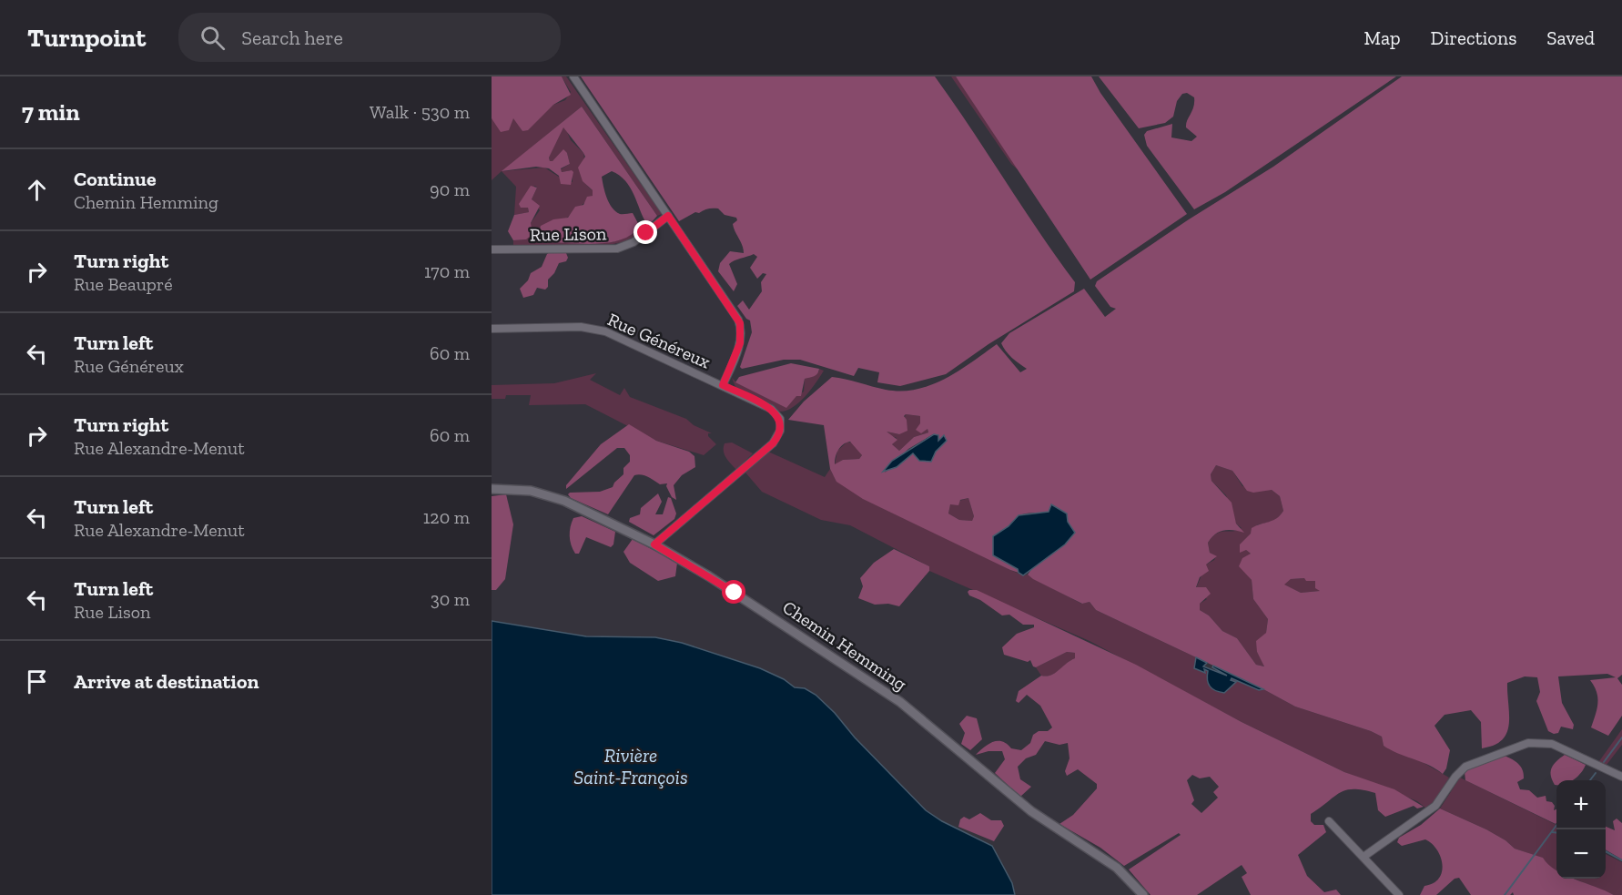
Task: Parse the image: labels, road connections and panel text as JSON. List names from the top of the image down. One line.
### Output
{"streets":{"street":["Rue Lison","Rue Généreux","Chemin Hemming"]},"crossings":[["Rue Généreux","Chemin Hemming"]],"water":["Rivière Saint-François"],"page":{"header":"Turnpoint","search":"Search here","nav":["Map","Directions","Saved"],"heading":["7 min","Walk · 530 m"],"list":[["Continue","Chemin Hemming","90 m"],["Turn right","Rue Beaupré","170 m"],["Turn left","Rue Généreux","60 m"],["Turn right","Rue Alexandre-Menut","60 m"],["Turn left","Rue Alexandre-Menut","120 m"],["Turn left","Rue Lison","30 m"],"Arrive at destination"],"map_buttons":["+","−"]}}
